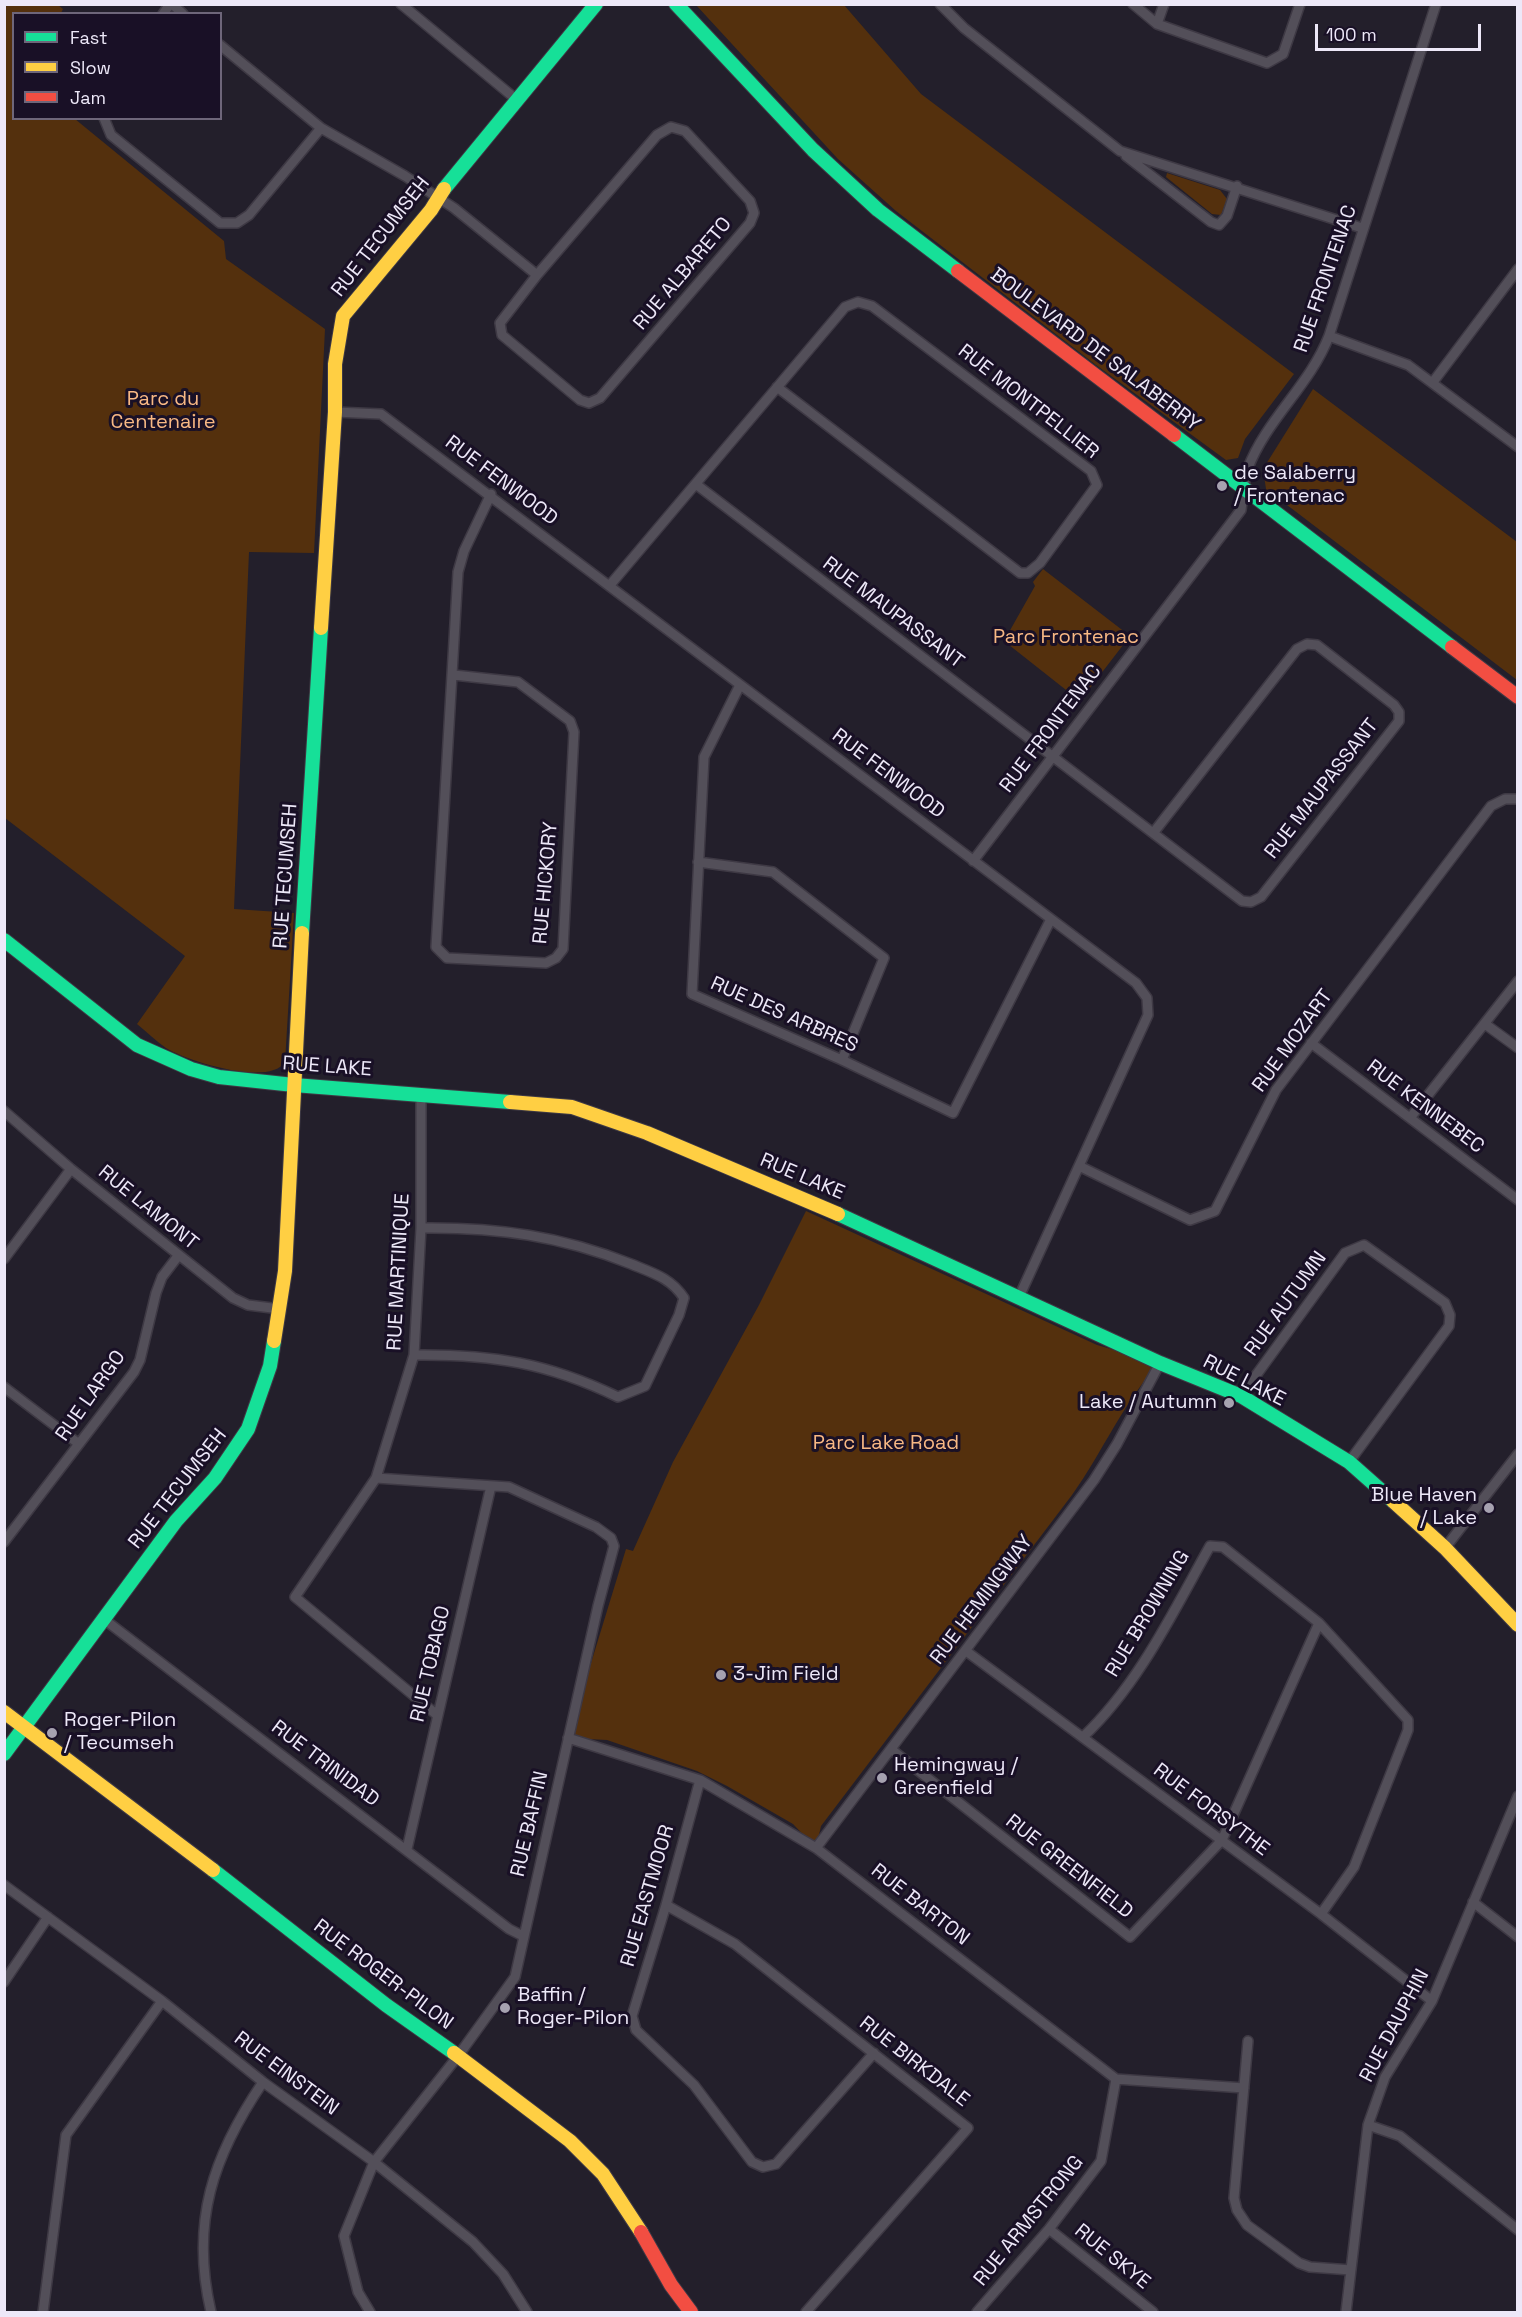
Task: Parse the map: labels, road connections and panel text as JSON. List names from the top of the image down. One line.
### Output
{"streets":{"street":["RUE TECUMSEH","RUE ALBARETO","RUE FRONTENAC","BOULEVARD DE SALABERRY","RUE MONTPELLIER","RUE FENWOOD","RUE MAUPASSANT","RUE HICKORY","RUE DES ARBRES","RUE MOZART","RUE LAKE","RUE KENNEBEC","RUE LAMONT","RUE MARTINIQUE","RUE AUTUMN","RUE LARGO","RUE HEMINGWAY","RUE BROWNING","RUE TOBAGO","RUE TRINIDAD","RUE FORSYTHE","RUE BAFFIN","RUE GREENFIELD","RUE EASTMOOR","RUE BARTON","RUE ROGER-PILON","RUE DAUPHIN","RUE BIRKDALE","RUE EINSTEIN","RUE ARMSTRONG","RUE SKYE"]},"crossings":[["RUE TECUMSEH","RUE FENWOOD"],["RUE TECUMSEH","RUE LAKE"],["RUE TECUMSEH","RUE LAMONT"],["RUE TECUMSEH","RUE TRINIDAD"],["RUE TECUMSEH","RUE ROGER-PILON"],["RUE FRONTENAC","BOULEVARD DE SALABERRY"],["RUE FRONTENAC","RUE FENWOOD"],["RUE FRONTENAC","RUE MAUPASSANT"],["RUE MONTPELLIER","RUE FENWOOD"],["RUE MONTPELLIER","RUE MAUPASSANT"],["RUE FENWOOD","RUE HICKORY"],["RUE FENWOOD","RUE DES ARBRES"],["RUE FENWOOD","RUE MOZART"],["RUE FENWOOD","RUE LAKE"],["RUE MOZART","RUE KENNEBEC"],["RUE LAKE","RUE MARTINIQUE"],["RUE LAKE","RUE AUTUMN"],["RUE LAKE","RUE HEMINGWAY"],["RUE LAMONT","RUE LARGO"],["RUE MARTINIQUE","RUE TOBAGO"],["RUE MARTINIQUE","RUE BAFFIN"],["RUE HEMINGWAY","RUE FORSYTHE"],["RUE HEMINGWAY","RUE GREENFIELD"],["RUE HEMINGWAY","RUE BARTON"],["RUE BROWNING","RUE FORSYTHE"],["RUE BROWNING","RUE GREENFIELD"],["RUE TOBAGO","RUE TRINIDAD"],["RUE TOBAGO","RUE BAFFIN"],["RUE TRINIDAD","RUE BAFFIN"],["RUE FORSYTHE","RUE GREENFIELD"],["RUE FORSYTHE","RUE DAUPHIN"],["RUE BAFFIN","RUE BARTON"],["RUE BAFFIN","RUE ROGER-PILON"],["RUE BAFFIN","RUE EINSTEIN"],["RUE EASTMOOR","RUE BARTON"],["RUE EASTMOOR","RUE BIRKDALE"],["RUE BARTON","RUE ARMSTRONG"],["RUE ARMSTRONG","RUE SKYE"]],"parks":["Parc du Centenaire","Parc Frontenac","Parc Lake Road"],"places":["de Salaberry / Frontenac","Lake / Autumn","Blue Haven / Lake","3-Jim Field","Roger-Pilon / Tecumseh","Hemingway / Greenfield","Baffin / Roger-Pilon"],"legend":["Fast","Slow","Jam"],"scale_bar":"100 m"}
